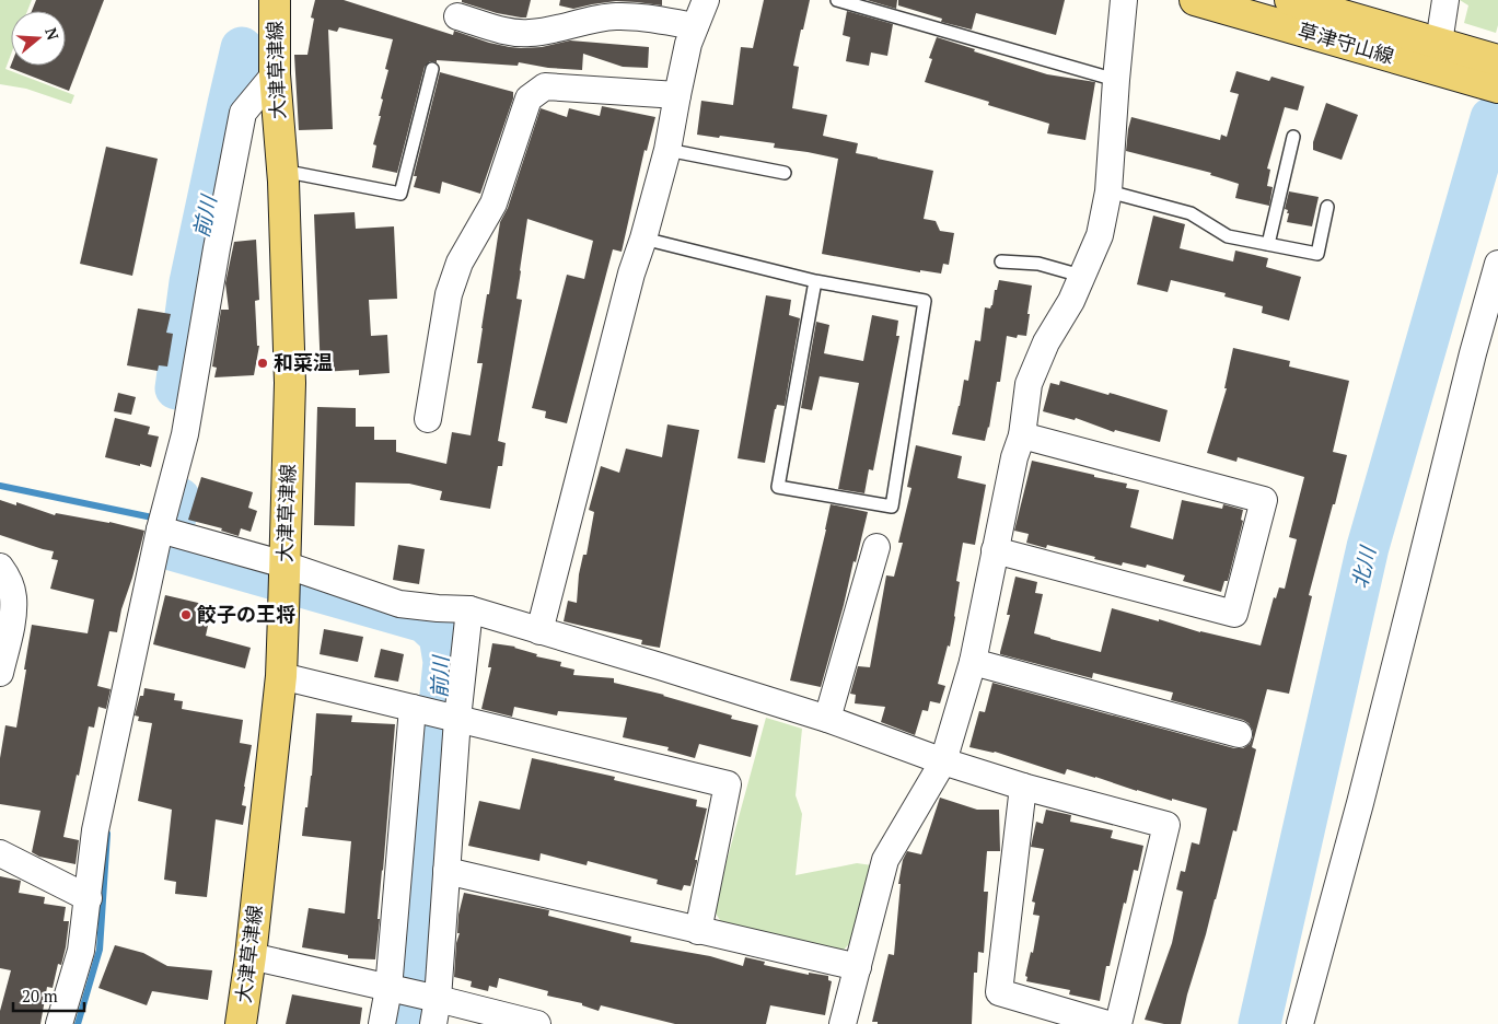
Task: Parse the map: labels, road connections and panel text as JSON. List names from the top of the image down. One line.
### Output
{"streets":{"main road":["草津守山線","大津草津線"]},"water":["前川","北川"],"places":["和菜温","餃子の王将"],"scale_bar":"20 m","north":"right"}
